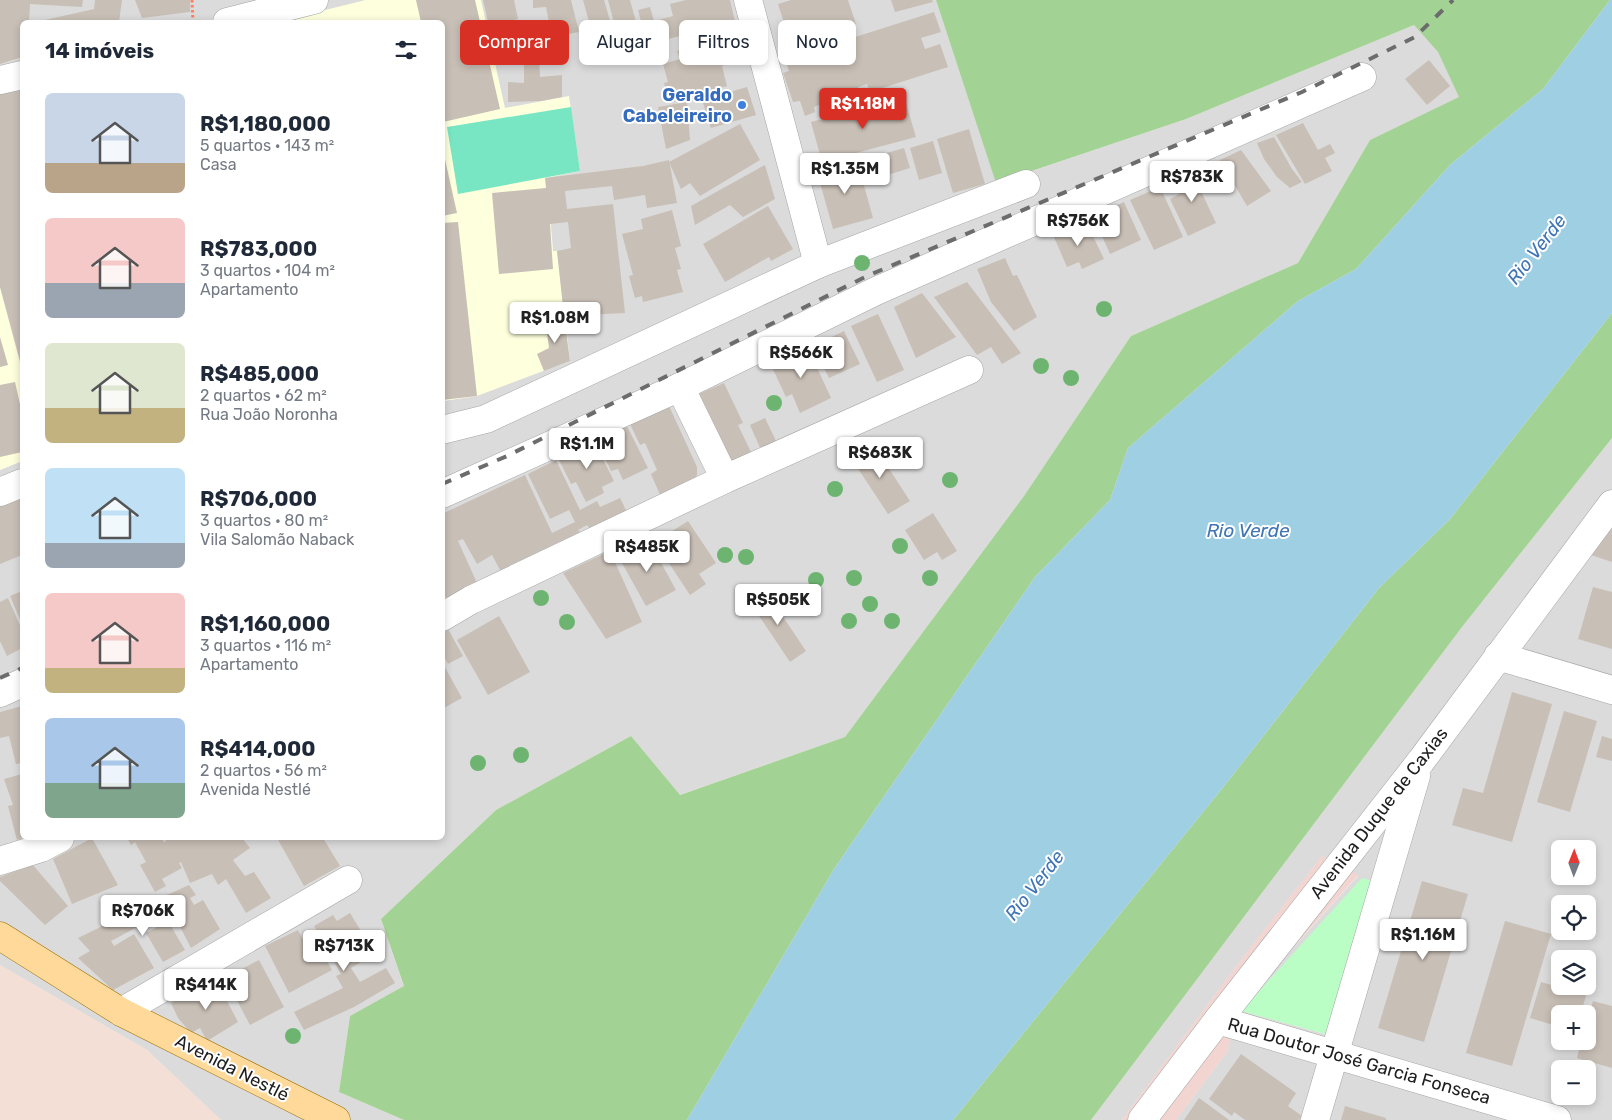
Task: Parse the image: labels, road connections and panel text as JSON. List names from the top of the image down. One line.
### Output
{"streets":{"main road":["Avenida Nestlé"],"street":["Avenida Duque de Caxias","Rua Doutor José Garcia Fonseca"]},"crossings":[["Avenida Duque de Caxias","Rua Doutor José Garcia Fonseca"]],"water":["Rio Verde"],"places":["Geraldo Cabeleireiro"],"north":"top","page":{"chip":["Comprar","Alugar","Filtros","Novo"],"heading":"14 imóveis","list":[{"name":"R$1,180,000","note":"5 quartos · 143 m² · Casa"},{"name":"R$783,000","note":"3 quartos · 104 m² · Apartamento"},{"name":"R$485,000","note":"2 quartos · 62 m² · Rua João Noronha"},{"name":"R$706,000","note":"3 quartos · 80 m² · Vila Salomão Naback"},{"name":"R$1,160,000","note":"3 quartos · 116 m² · Apartamento"},{"name":"R$414,000","note":"2 quartos · 56 m² · Avenida Nestlé"}],"price":["R$1.18M","R$1.35M","R$783K","R$756K","R$1.08M","R$566K","R$1.1M","R$683K","R$485K","R$505K","R$706K","R$1.16M","R$713K","R$414K"],"map_buttons":["+","−"]}}
